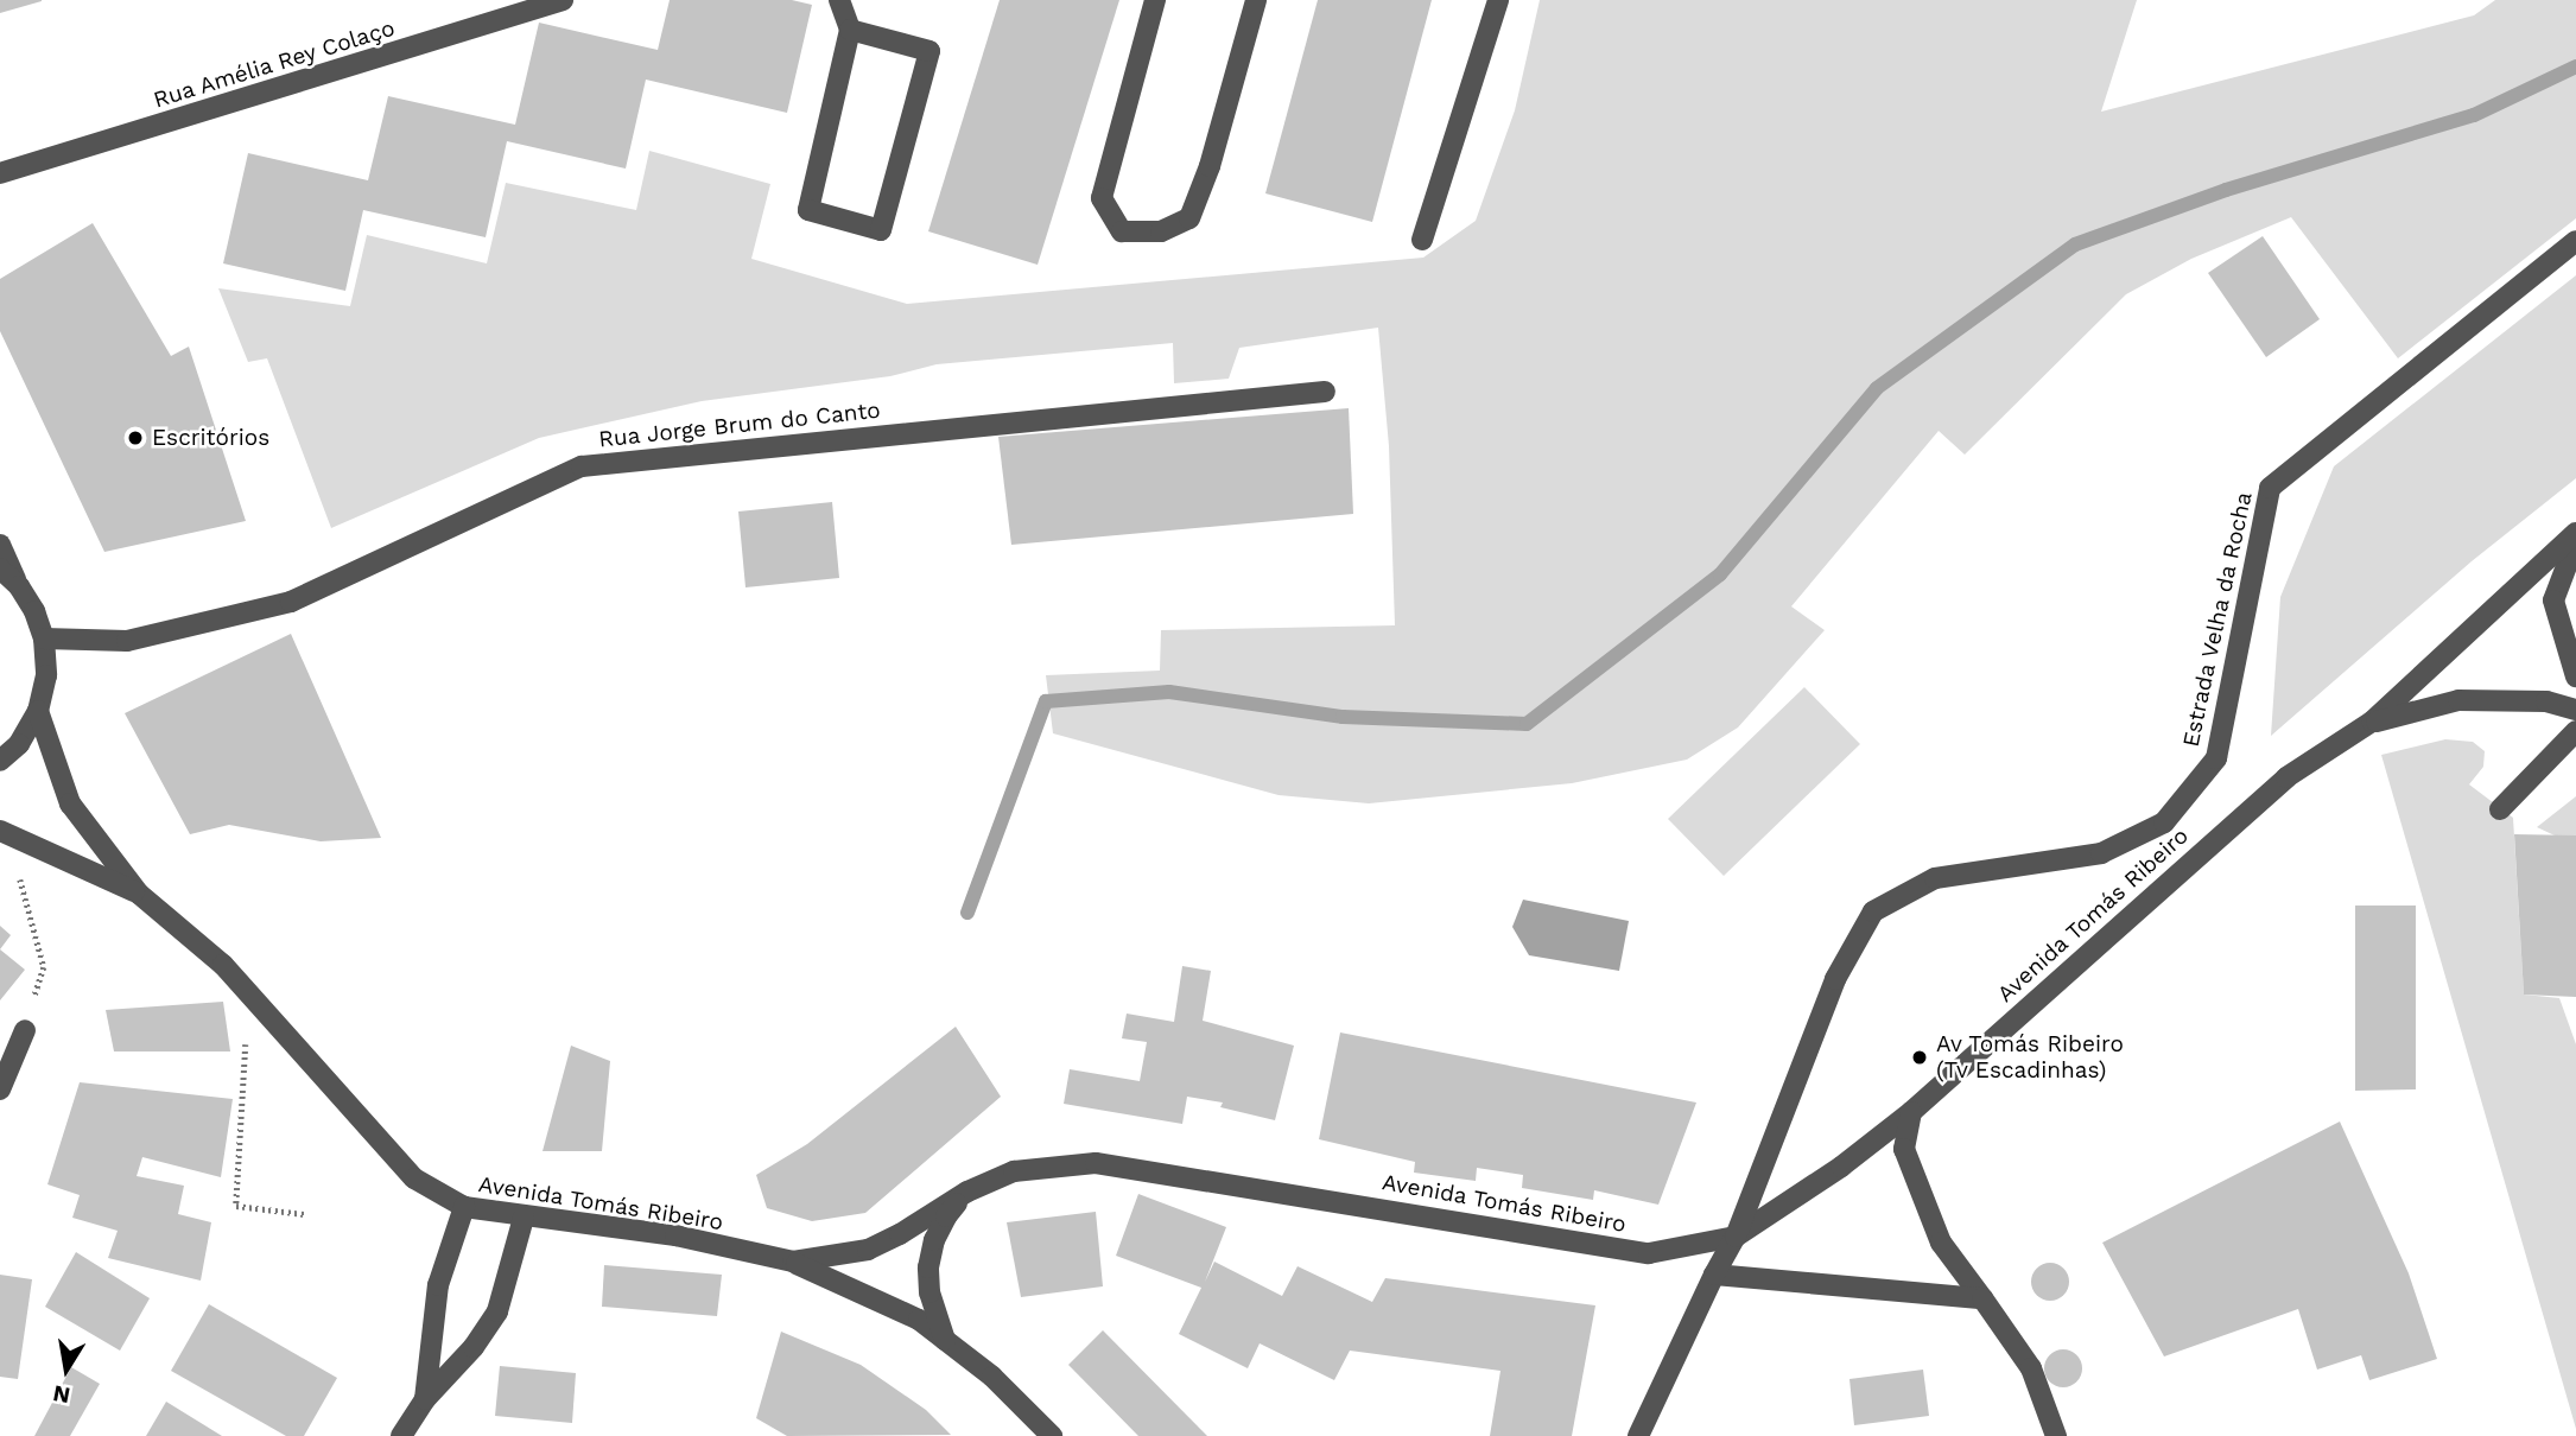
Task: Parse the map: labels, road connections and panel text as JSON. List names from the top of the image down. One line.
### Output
{"streets":{"street":["Rua Amélia Rey Colaço","Rua Jorge Brum do Canto","Estrada Velha da Rocha","Avenida Tomás Ribeiro"]},"crossings":[["Estrada Velha da Rocha","Avenida Tomás Ribeiro"]],"places":["Escritórios","Av Tomás Ribeiro (Tv Escadinhas)"],"north":"bottom"}
